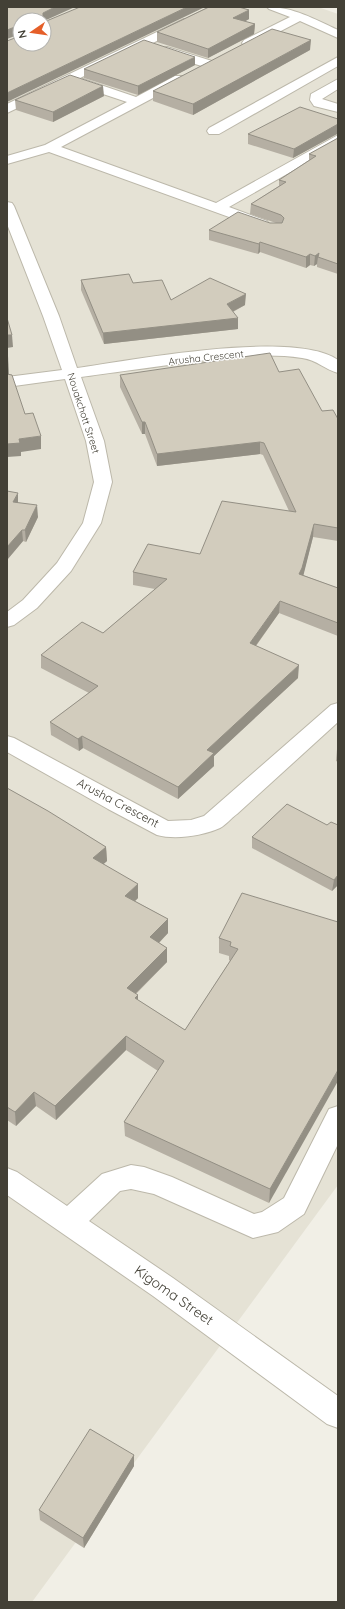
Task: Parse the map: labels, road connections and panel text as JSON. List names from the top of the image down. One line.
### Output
{"streets":{"street":["Arusha Crescent","Nouakchott Street","Kigoma Street"]},"crossings":[["Arusha Crescent","Nouakchott Street"]],"north":"left"}
